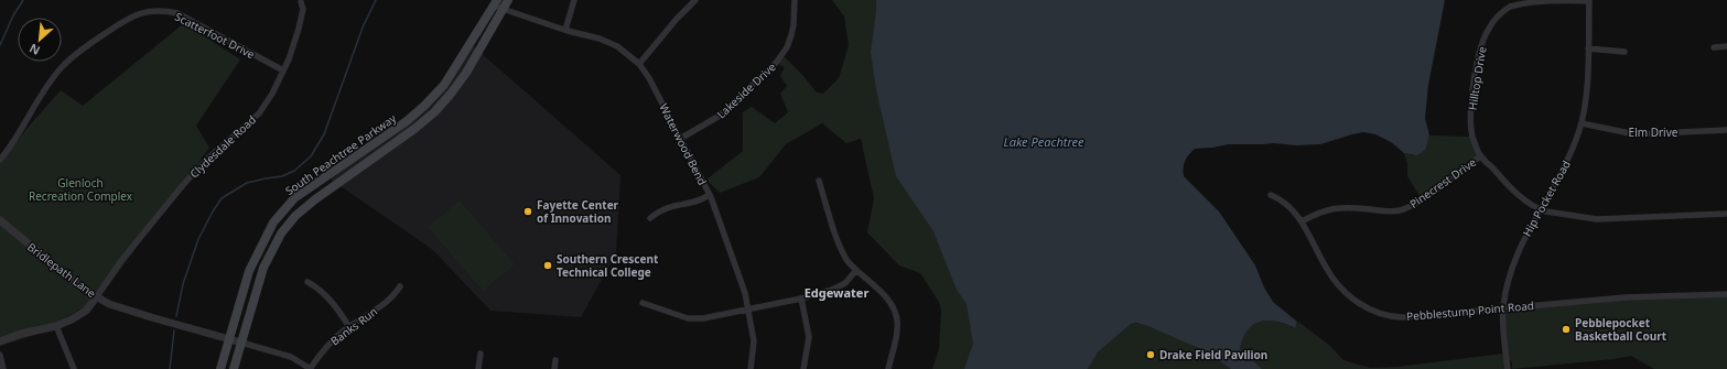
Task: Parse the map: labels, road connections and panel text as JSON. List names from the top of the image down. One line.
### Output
{"streets":{"main road":["South Peachtree Parkway"],"street":["Scatterfoot Drive","Hilltop Drive","Lakeside Drive","Elm Drive","Waterwood Bend","Clydesdale Road","Pinecrest Drive","Hip Pocket Road","Bridlepath Lane","Pebblestump Point Road","Banks Run"]},"crossings":[["Scatterfoot Drive","Clydesdale Road"],["Hilltop Drive","Pinecrest Drive"],["Hilltop Drive","Hip Pocket Road"],["Lakeside Drive","Waterwood Bend"],["Elm Drive","Hip Pocket Road"],["Waterwood Bend","South Peachtree Parkway"],["Clydesdale Road","Bridlepath Lane"],["South Peachtree Parkway","Bridlepath Lane"],["Pinecrest Drive","Pebblestump Point Road"],["Hip Pocket Road","Pebblestump Point Road"]],"districts":["Edgewater"],"water":["Lake Peachtree"],"parks":["Glenloch Recreation Complex"],"places":["Fayette Center of Innovation","Southern Crescent Technical College","Pebblepocket Basketball Court","Drake Field Pavilion"],"north":"bottom left"}
